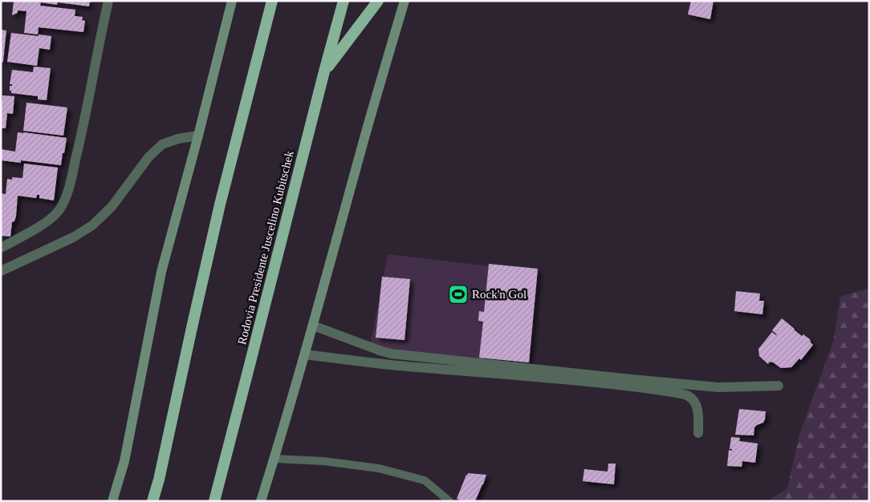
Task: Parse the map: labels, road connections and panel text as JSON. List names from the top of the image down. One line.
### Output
{"streets":{"highway":["Rodovia Presidente Juscelino Kubitschek"]},"places":{"sports":["Rock'n Gol"]}}
